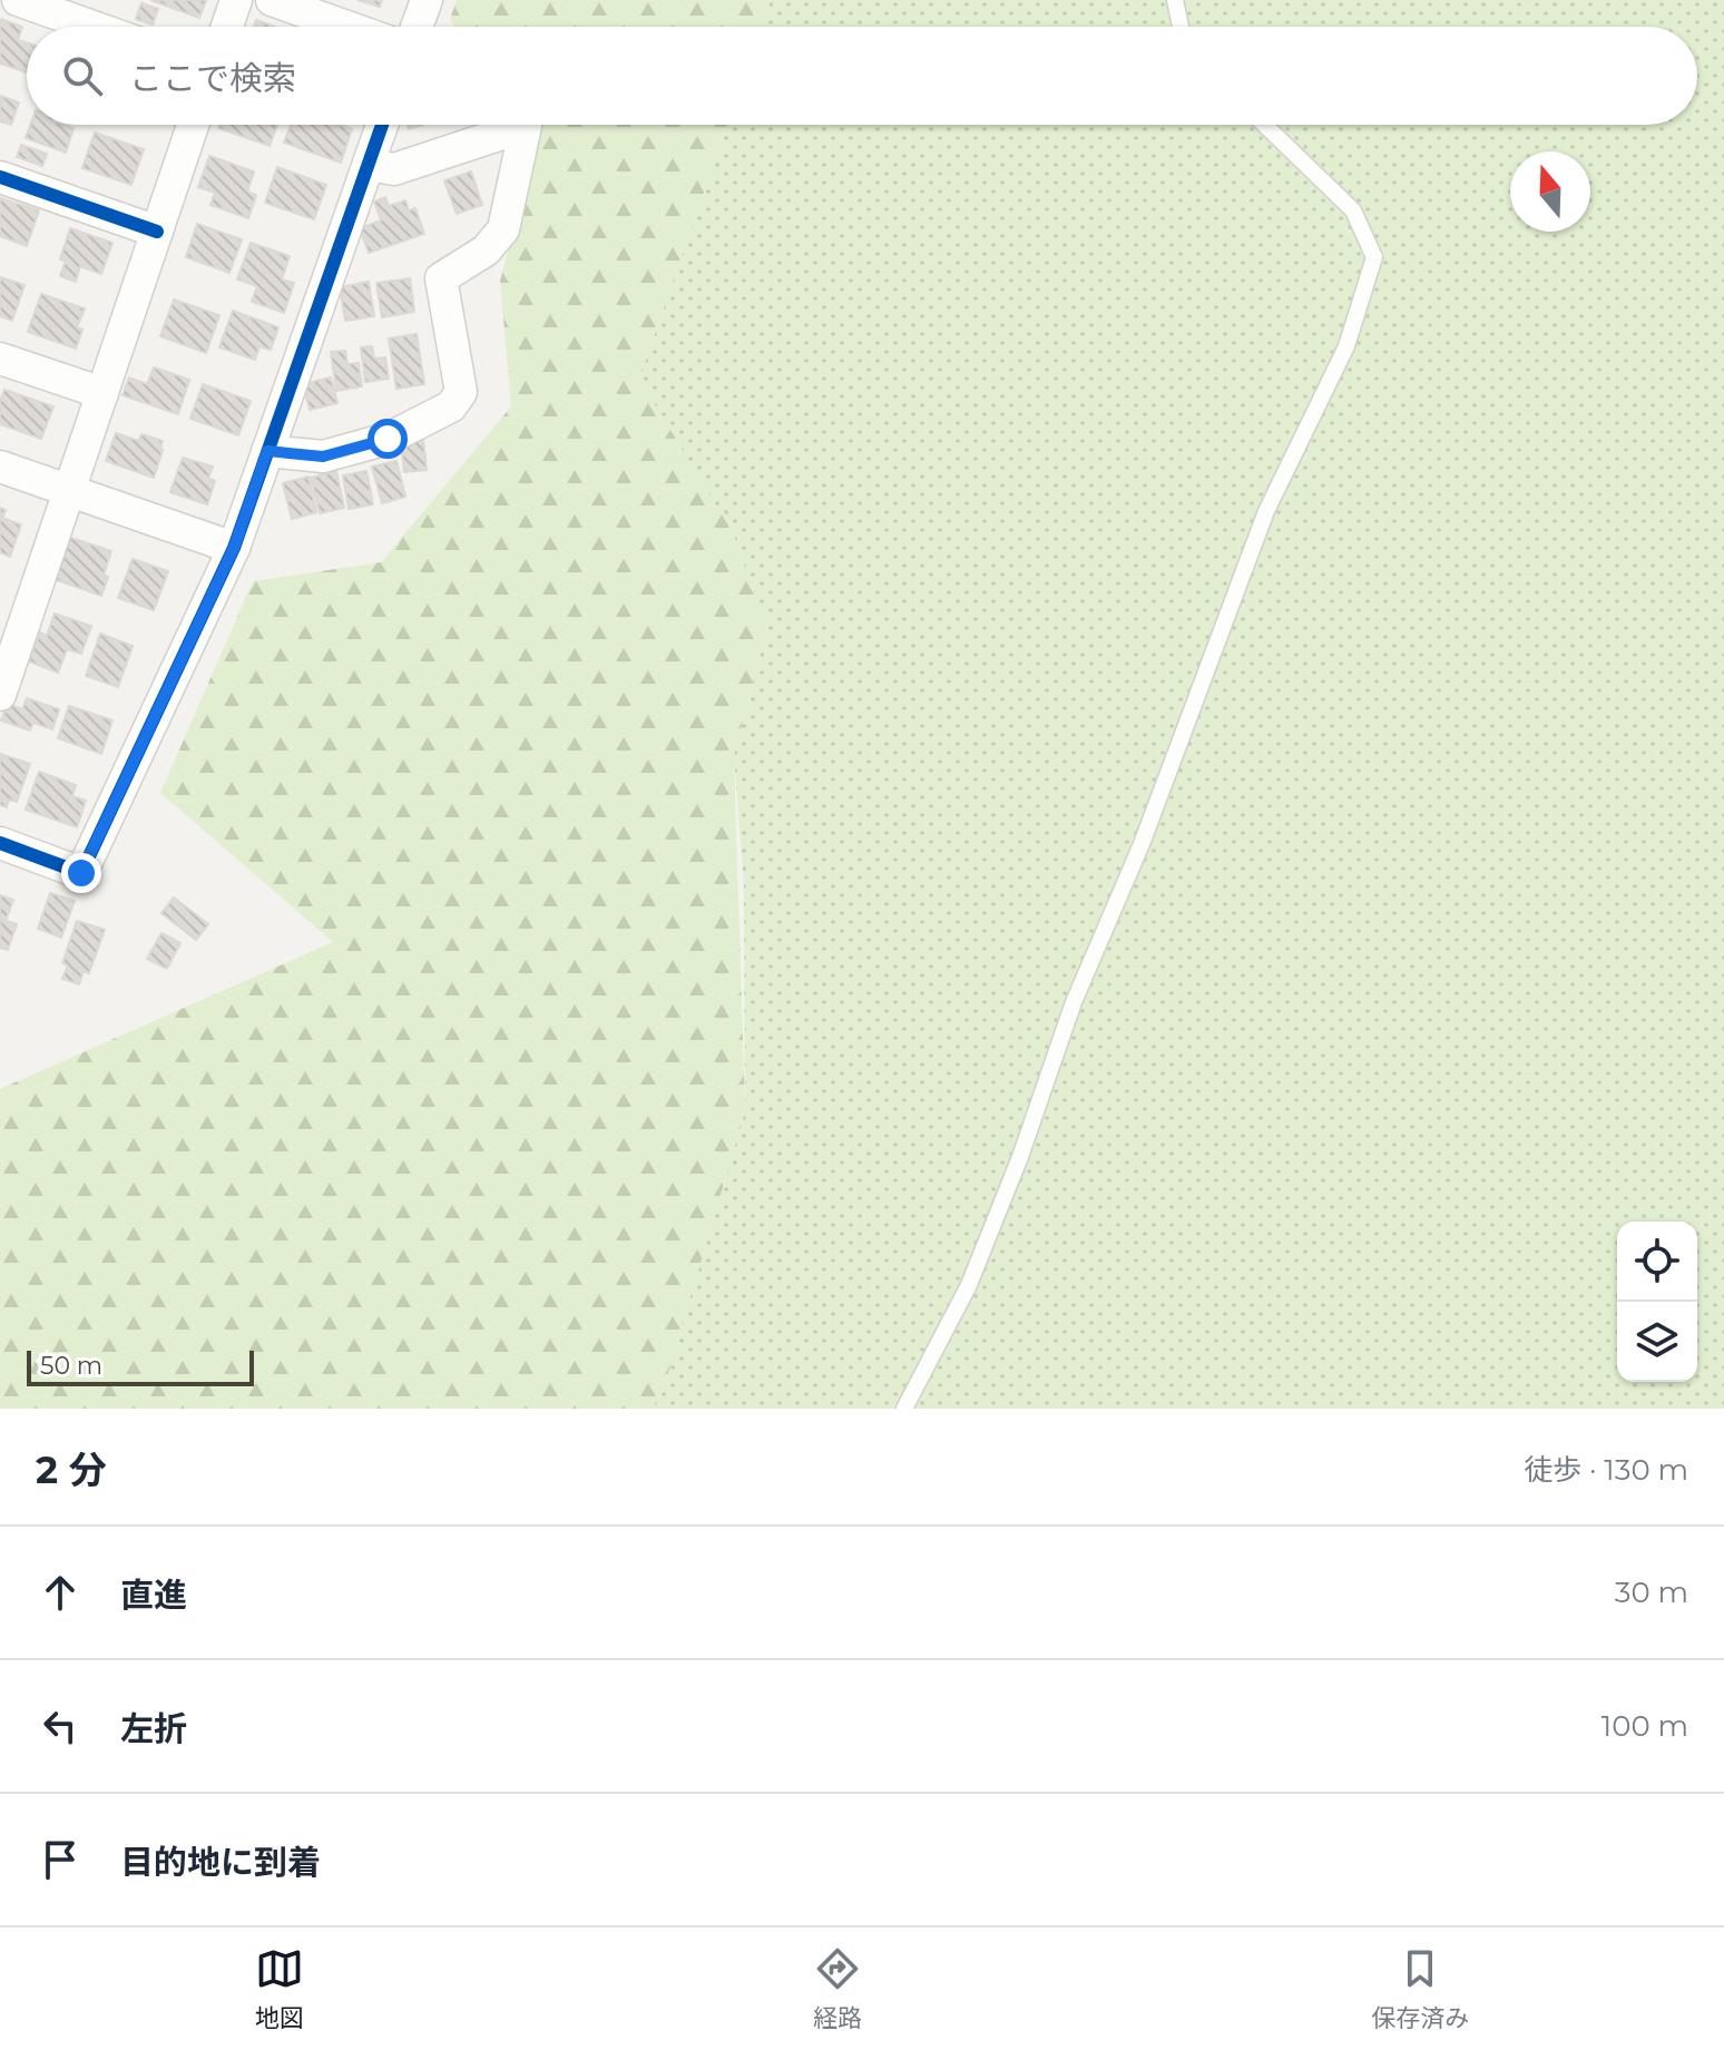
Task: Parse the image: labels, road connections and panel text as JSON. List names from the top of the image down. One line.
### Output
{"scale_bar":"50 m","north":"top","page":{"search":"ここで検索","scale":"50 m","heading":["2 分","徒歩 · 130 m"],"list":[["直進","30 m"],["左折","100 m"],"目的地に到着"],"nav":["地図","経路","保存済み"]}}
